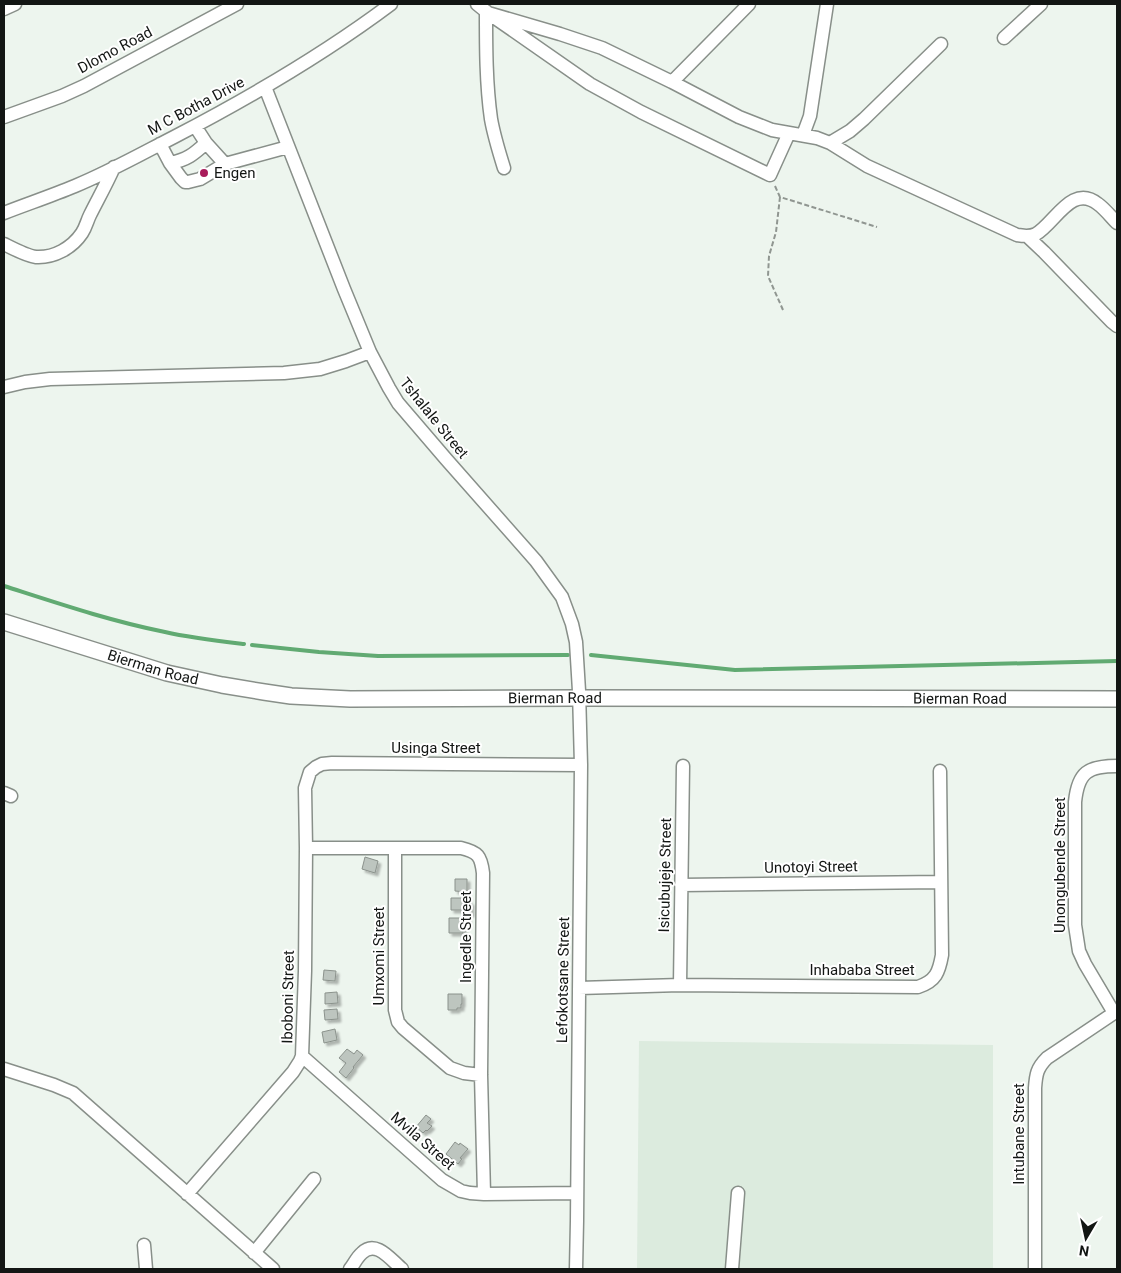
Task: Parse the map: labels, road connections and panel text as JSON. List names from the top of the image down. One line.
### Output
{"streets":{"main road":["Bierman Road"],"street":["Dlomo Road","M C Botha Drive","Tshalale Street","Usinga Street","Unongubende Street","Unotoyi Street","Isicubujeje Street","Ingedle Street","Umxomi Street","Inhababa Street","Lefokotsane Street","Iboboni Street","Intubane Street","Mvila Street"]},"crossings":[["M C Botha Drive","Tshalale Street"],["Tshalale Street","Bierman Road"],["Tshalale Street","Lefokotsane Street"],["Bierman Road","Lefokotsane Street"],["Usinga Street","Lefokotsane Street"],["Usinga Street","Iboboni Street"],["Unongubende Street","Intubane Street"],["Unotoyi Street","Isicubujeje Street"],["Unotoyi Street","Inhababa Street"],["Isicubujeje Street","Inhababa Street"],["Ingedle Street","Umxomi Street"],["Ingedle Street","Iboboni Street"],["Ingedle Street","Mvila Street"],["Inhababa Street","Lefokotsane Street"],["Lefokotsane Street","Mvila Street"],["Iboboni Street","Mvila Street"]],"places":["Engen"],"north":"bottom"}
